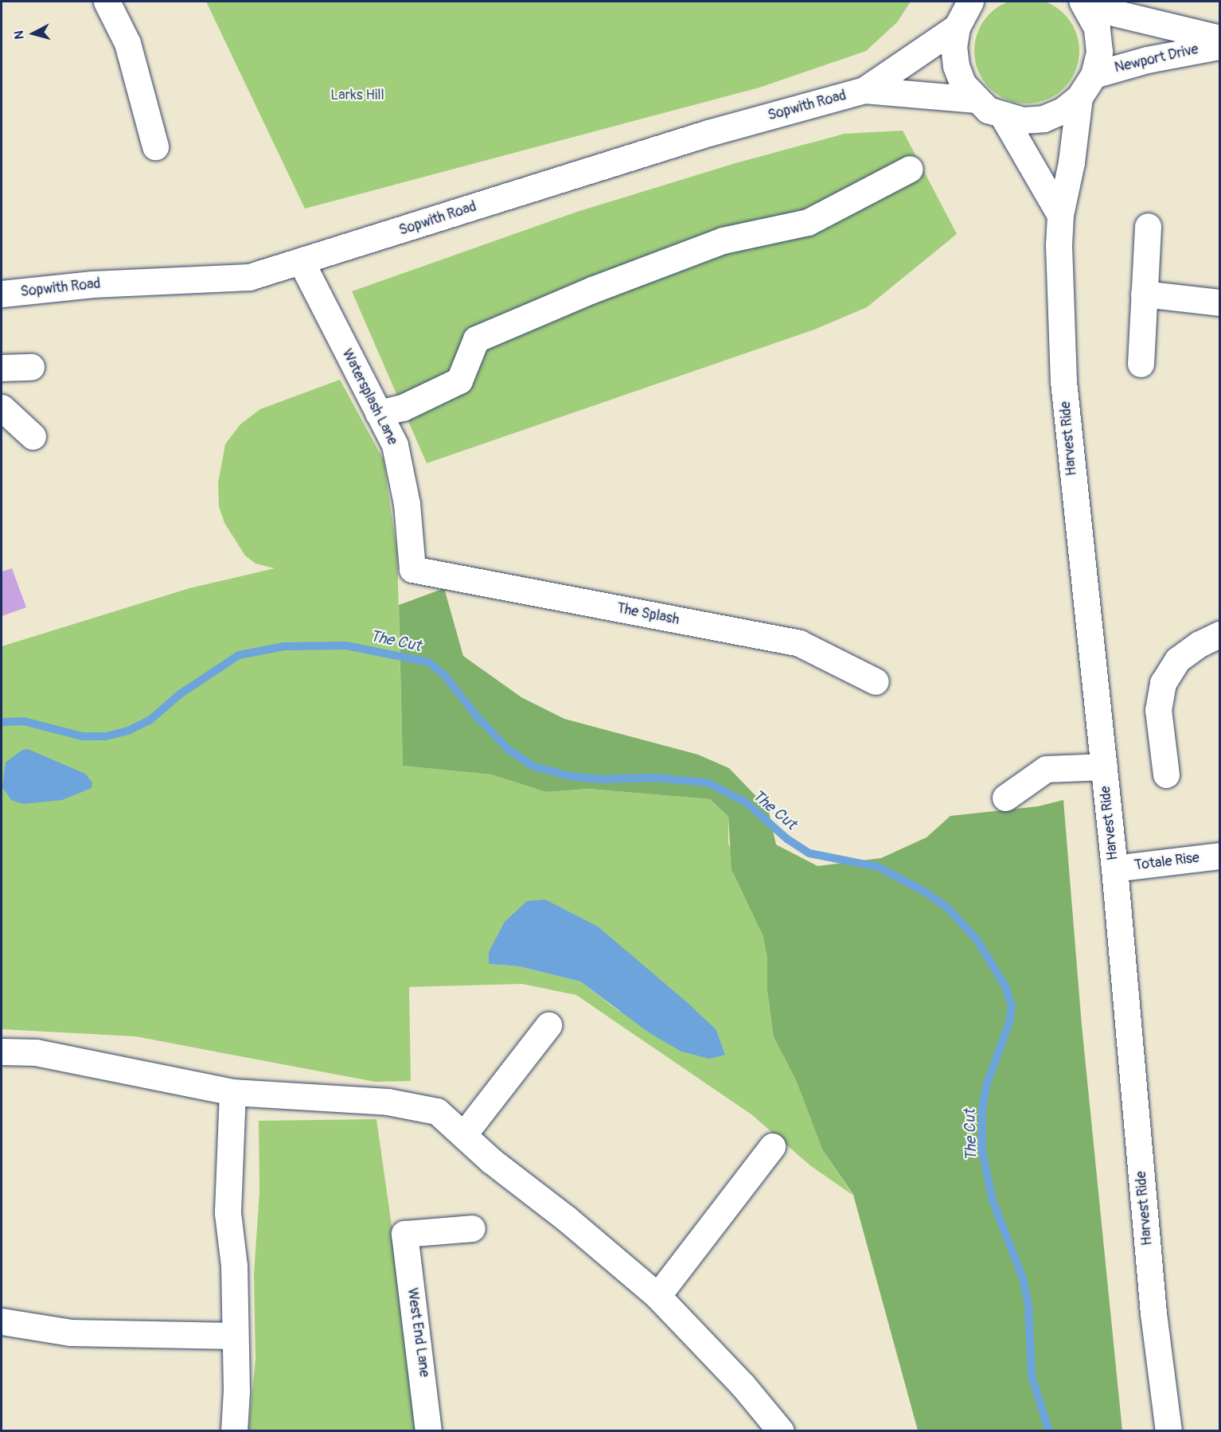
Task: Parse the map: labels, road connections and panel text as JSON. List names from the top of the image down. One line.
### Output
{"streets":{"street":["Newport Drive","Sopwith Road","Watersplash Lane","Harvest Ride","The Splash","Totale Rise","West End Lane"]},"crossings":[["Sopwith Road","Watersplash Lane"],["Watersplash Lane","The Splash"],["Harvest Ride","Totale Rise"]],"water":["The Cut"],"parks":["Larks Hill"],"north":"left"}
